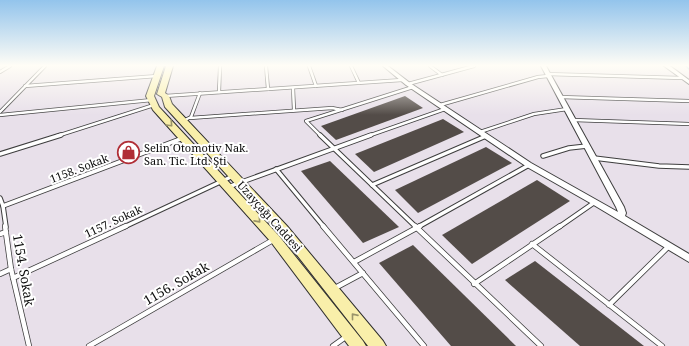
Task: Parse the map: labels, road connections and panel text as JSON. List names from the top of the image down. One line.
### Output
{"streets":{"main road":["Uzayçağı Caddesi"],"lane":["1158. Sokak","1157. Sokak","1154. Sokak","1156. Sokak"]},"crossings":[["1158. Sokak","Uzayçağı Caddesi"],["1158. Sokak","1154. Sokak"],["Uzayçağı Caddesi","1157. Sokak"],["Uzayçağı Caddesi","1156. Sokak"],["1157. Sokak","1154. Sokak"]],"places":{"shop":["Selin Otomotiv Nak. San. Tic. Ltd. Şti"]}}
